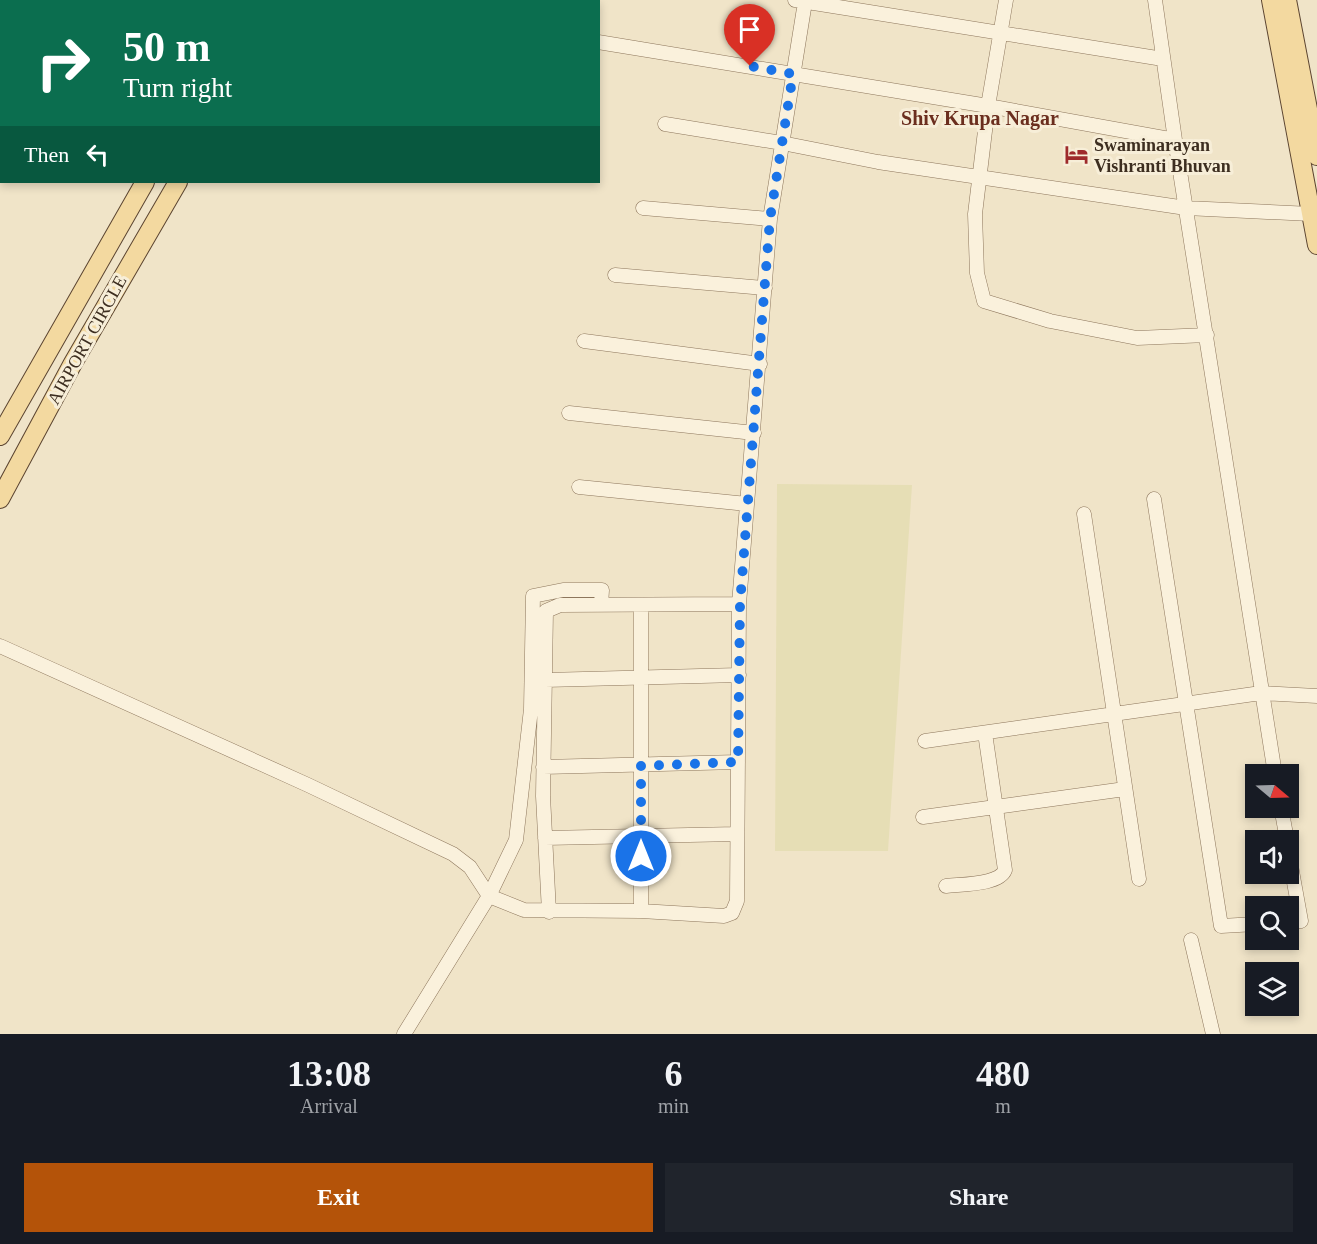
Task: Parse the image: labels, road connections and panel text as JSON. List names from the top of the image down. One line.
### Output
{"streets":{"main road":["AIRPORT CIRCLE"]},"districts":["Shiv Krupa Nagar"],"places":{"hotel":["Swaminarayan Vishranti Bhuvan"]},"north":"right","page":{"turn":["50 m","Turn right"],"then":"Then","eta":["13:08","Arrival","6","min","480","m"],"buttons":["Exit","Share"]}}
